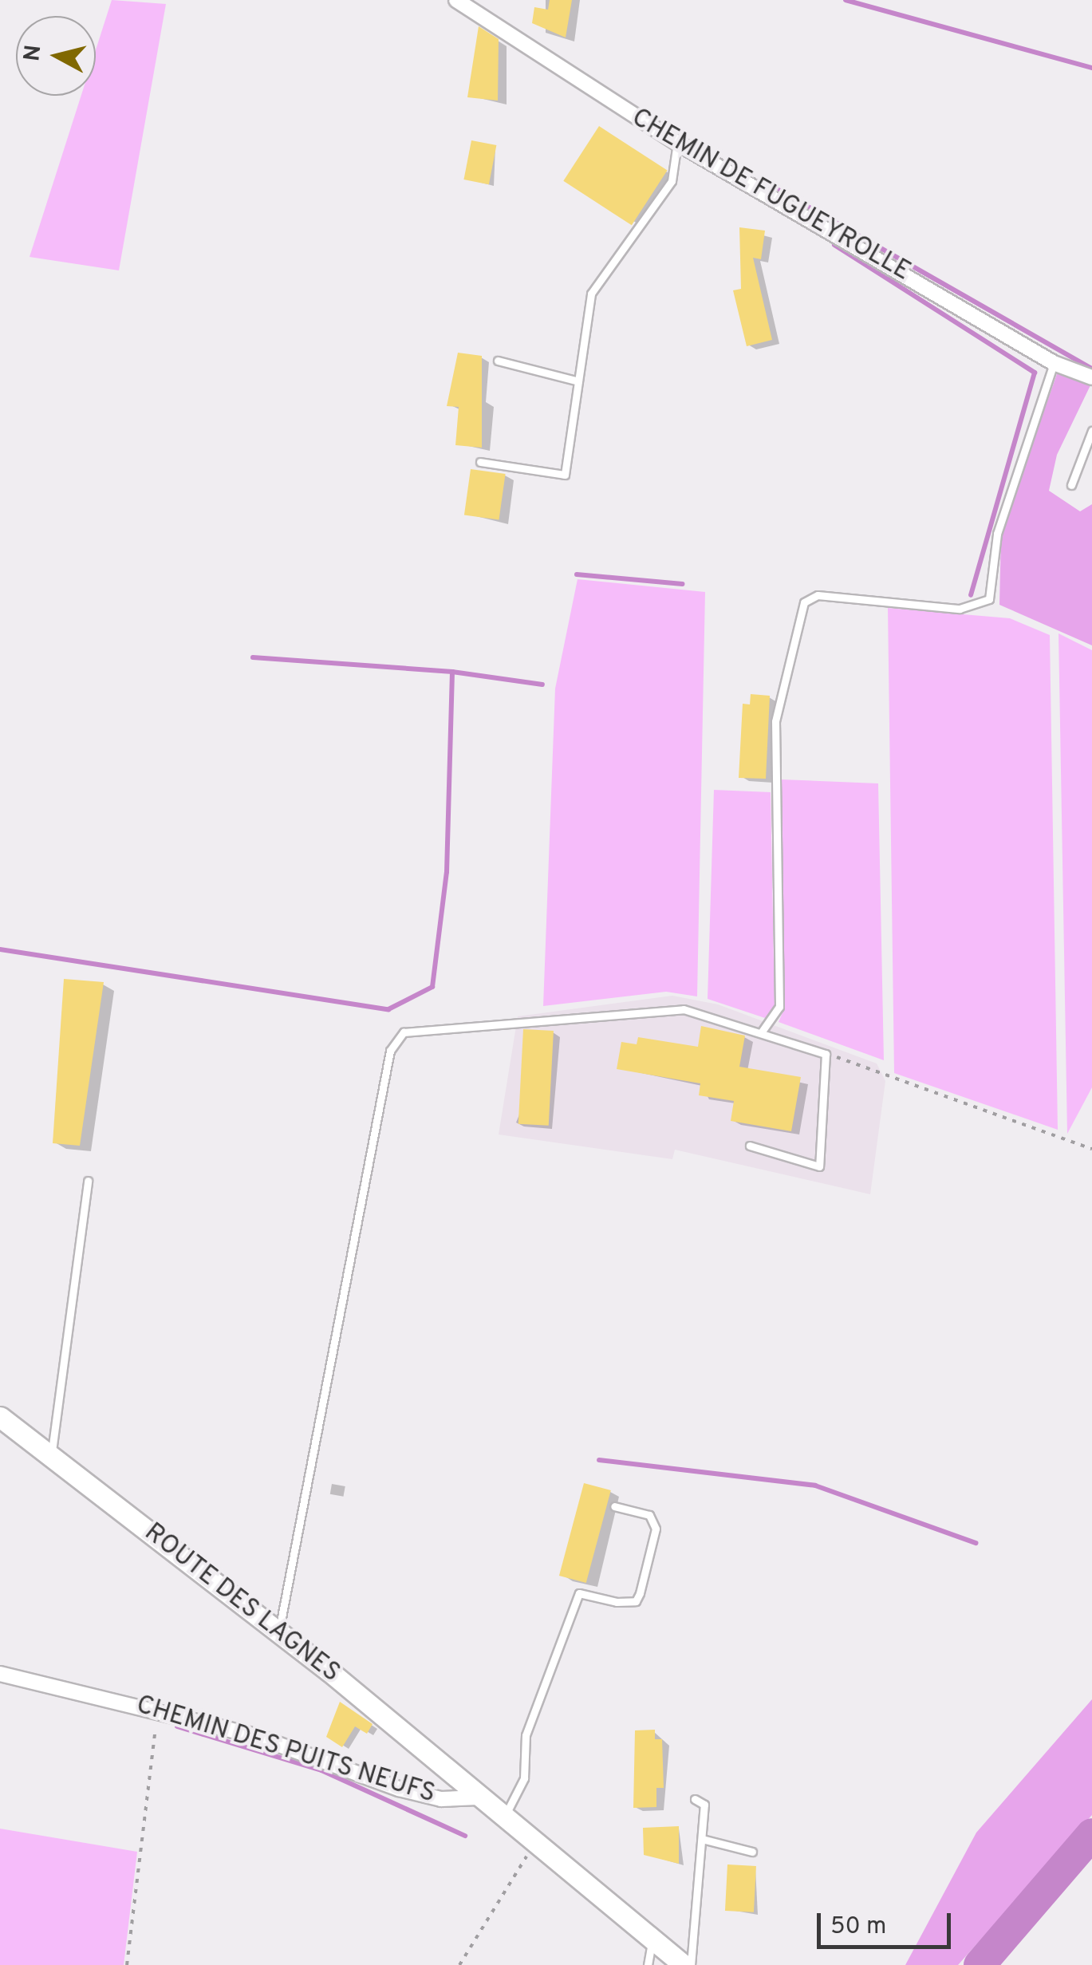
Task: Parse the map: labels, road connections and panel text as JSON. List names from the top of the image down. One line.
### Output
{"streets":{"street":["CHEMIN DE FUGUEYROLLE","ROUTE DES LAGNES","CHEMIN DES PUITS NEUFS"]},"crossings":[["ROUTE DES LAGNES","CHEMIN DES PUITS NEUFS"]],"scale_bar":"50 m","north":"left"}
